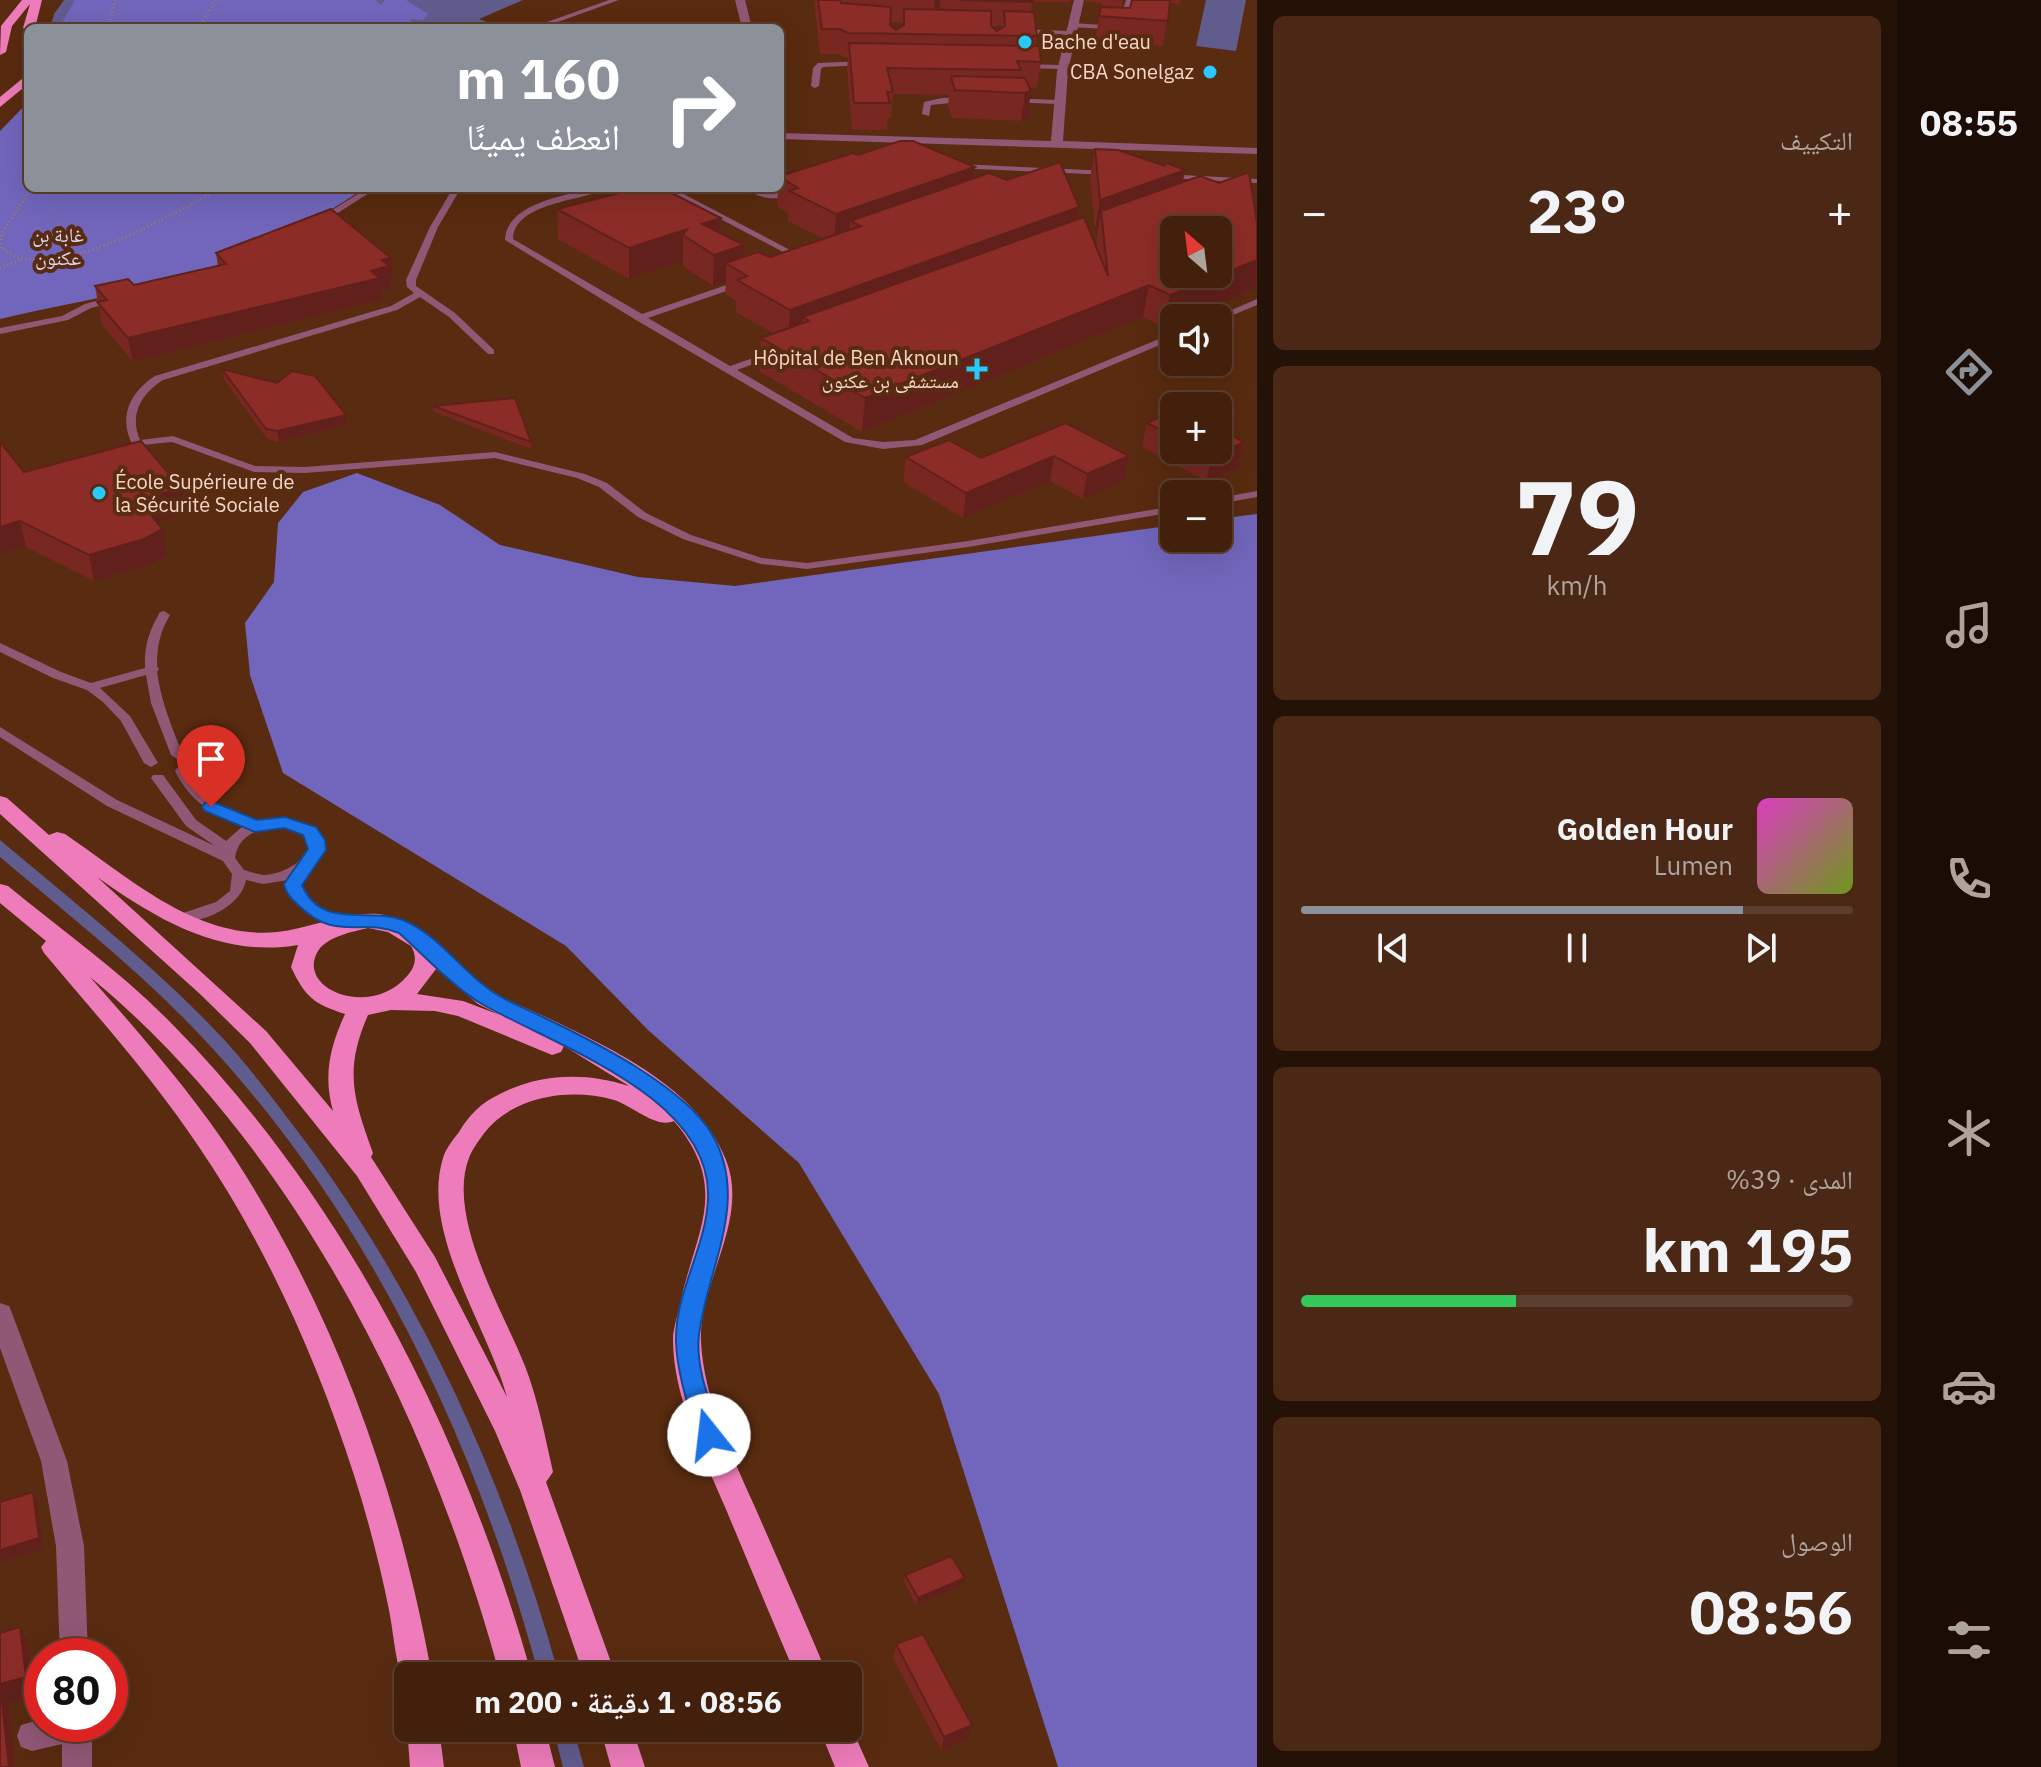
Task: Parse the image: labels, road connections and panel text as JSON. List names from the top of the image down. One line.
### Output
{"parks":["غابة بن عكنون"],"places":{"other":["Bache d'eau","CBA Sonelgaz","École Supérieure de la Sécurité Sociale"],"health":["Hôpital de Ben Aknoun مستشفى بن عكنون"]},"north":"top left","page":{"tabs":"08:55","tile":["التكييف",["79","km/h"],["المدى · 39%","195 km"],["الوصول","08:56"]],"turn":["160 m","انعطف يمينًا"],"heat":["−","23°","+"],"map_buttons":["+","−"],"song":["Golden Hour","Lumen"],"limit":"80","trip":"08:56 · 1 دقيقة · 200 m"}}
